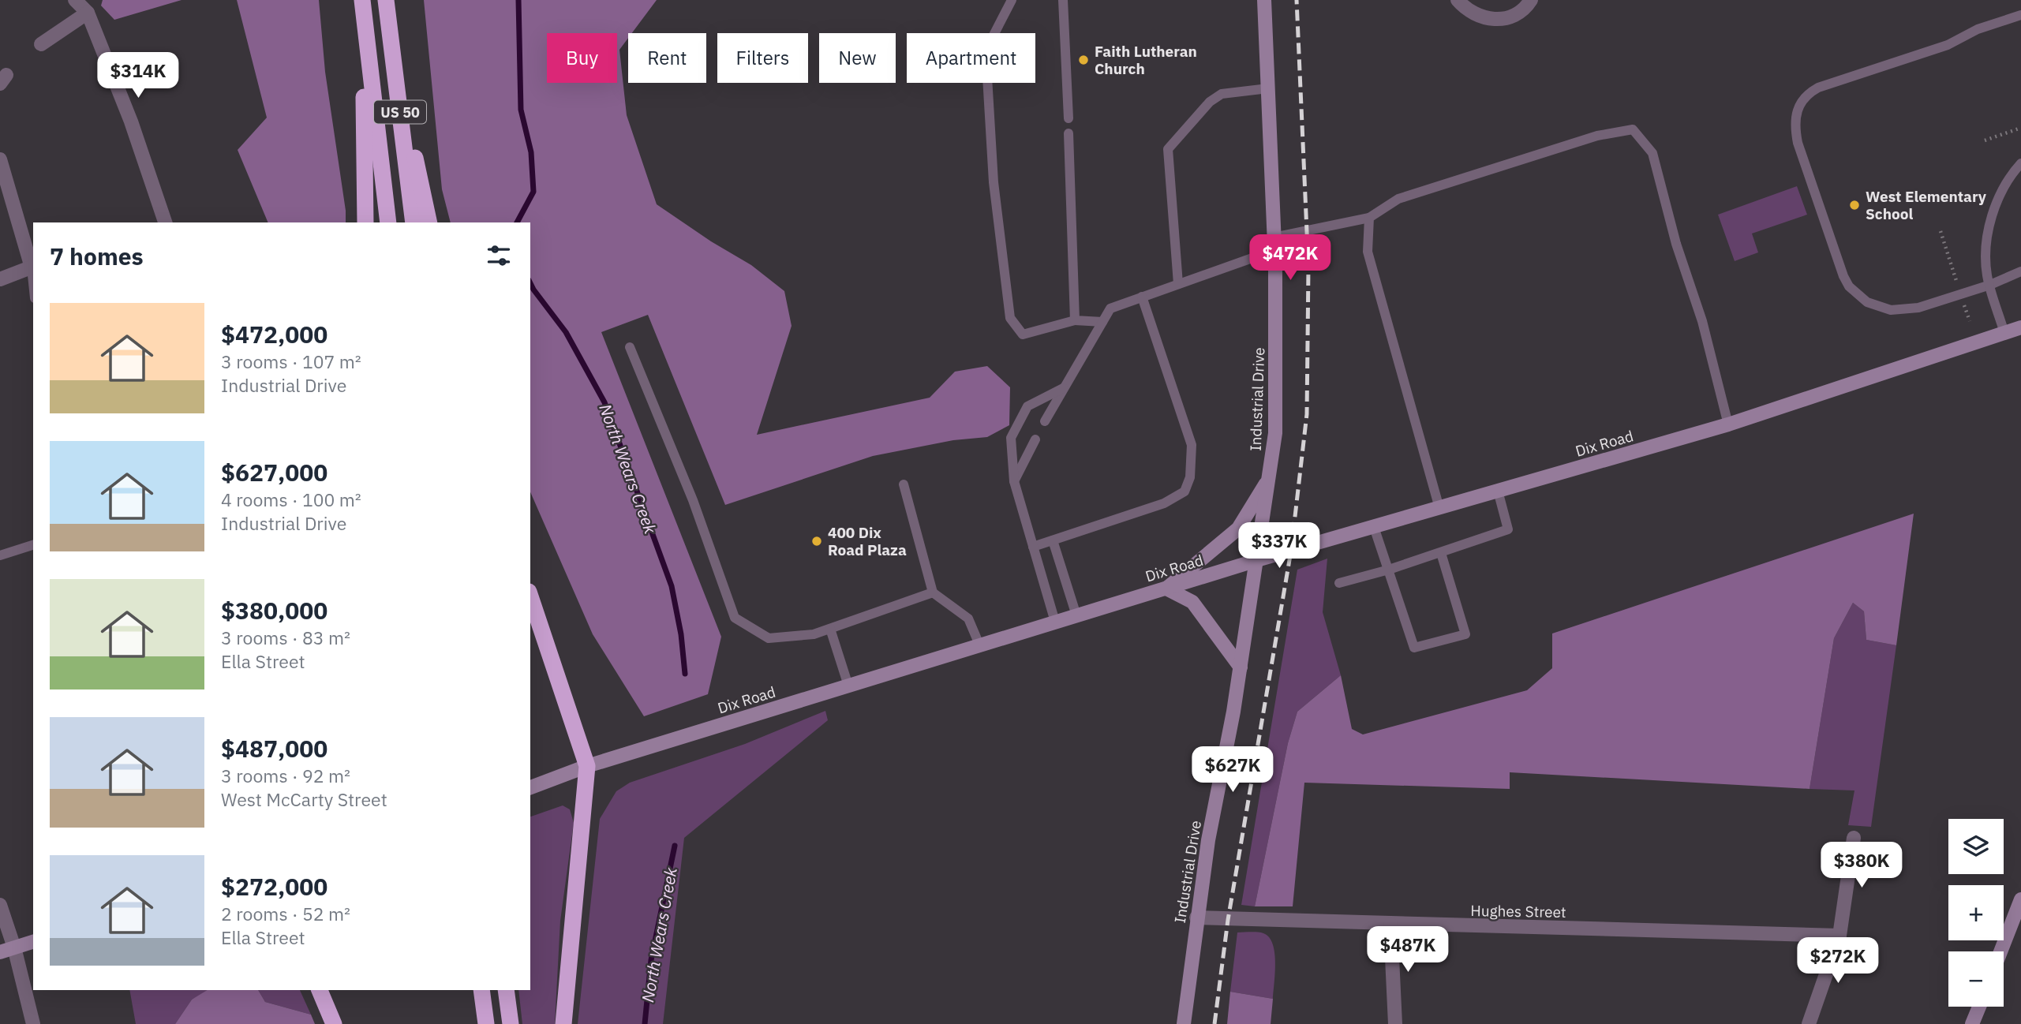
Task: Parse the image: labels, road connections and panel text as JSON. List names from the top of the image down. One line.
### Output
{"streets":{"highway":["US 50"],"main road":["Industrial Drive","Dix Road"],"street":["Hughes Street"]},"crossings":[["Industrial Drive","Dix Road"],["Industrial Drive","Hughes Street"]],"water":["North Wears Creek"],"places":["Faith Lutheran Church","West Elementary School","400 Dix Road Plaza"],"page":{"chip":["Buy","Rent","Filters","New","Apartment"],"price":["$314K","$472K","$337K","$627K","$380K","$487K","$272K"],"heading":"7 homes","list":[{"name":"$472,000","note":"3 rooms · 107 m² · Industrial Drive"},{"name":"$627,000","note":"4 rooms · 100 m² · Industrial Drive"},{"name":"$380,000","note":"3 rooms · 83 m² · Ella Street"},{"name":"$487,000","note":"3 rooms · 92 m² · West McCarty Street"},{"name":"$272,000","note":"2 rooms · 52 m² · Ella Street"}],"map_buttons":["+","−"]}}
